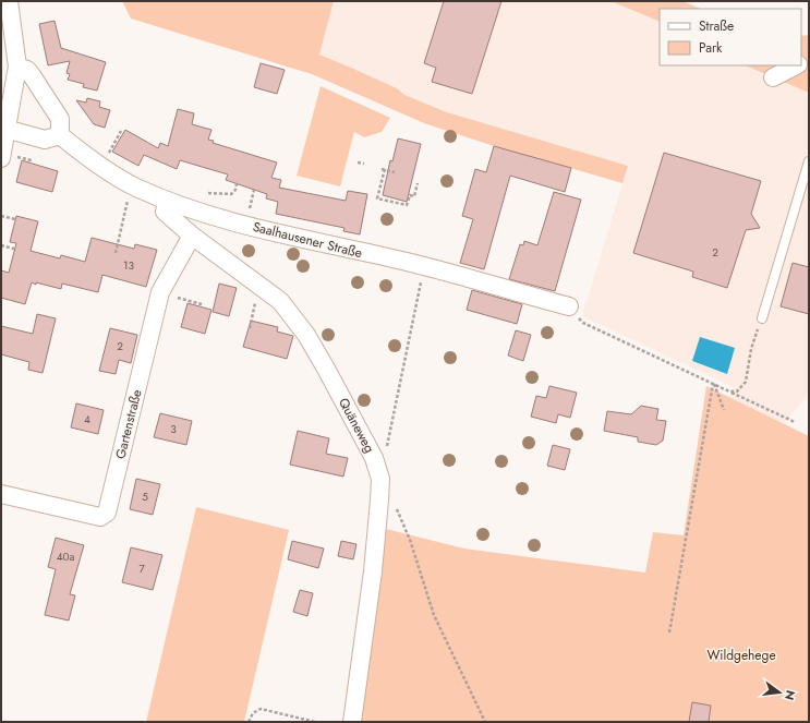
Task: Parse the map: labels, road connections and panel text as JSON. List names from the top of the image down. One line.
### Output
{"streets":{"street":["Saalhausener Straße","Gartenstraße","Quäneweg"]},"crossings":[["Saalhausener Straße","Quäneweg"],["Gartenstraße","Quäneweg"]],"parks":["Wildgehege"],"house_numbers":["2","13","2","4","3","5","40a","7"],"legend":["Straße","Park"],"north":"right"}
